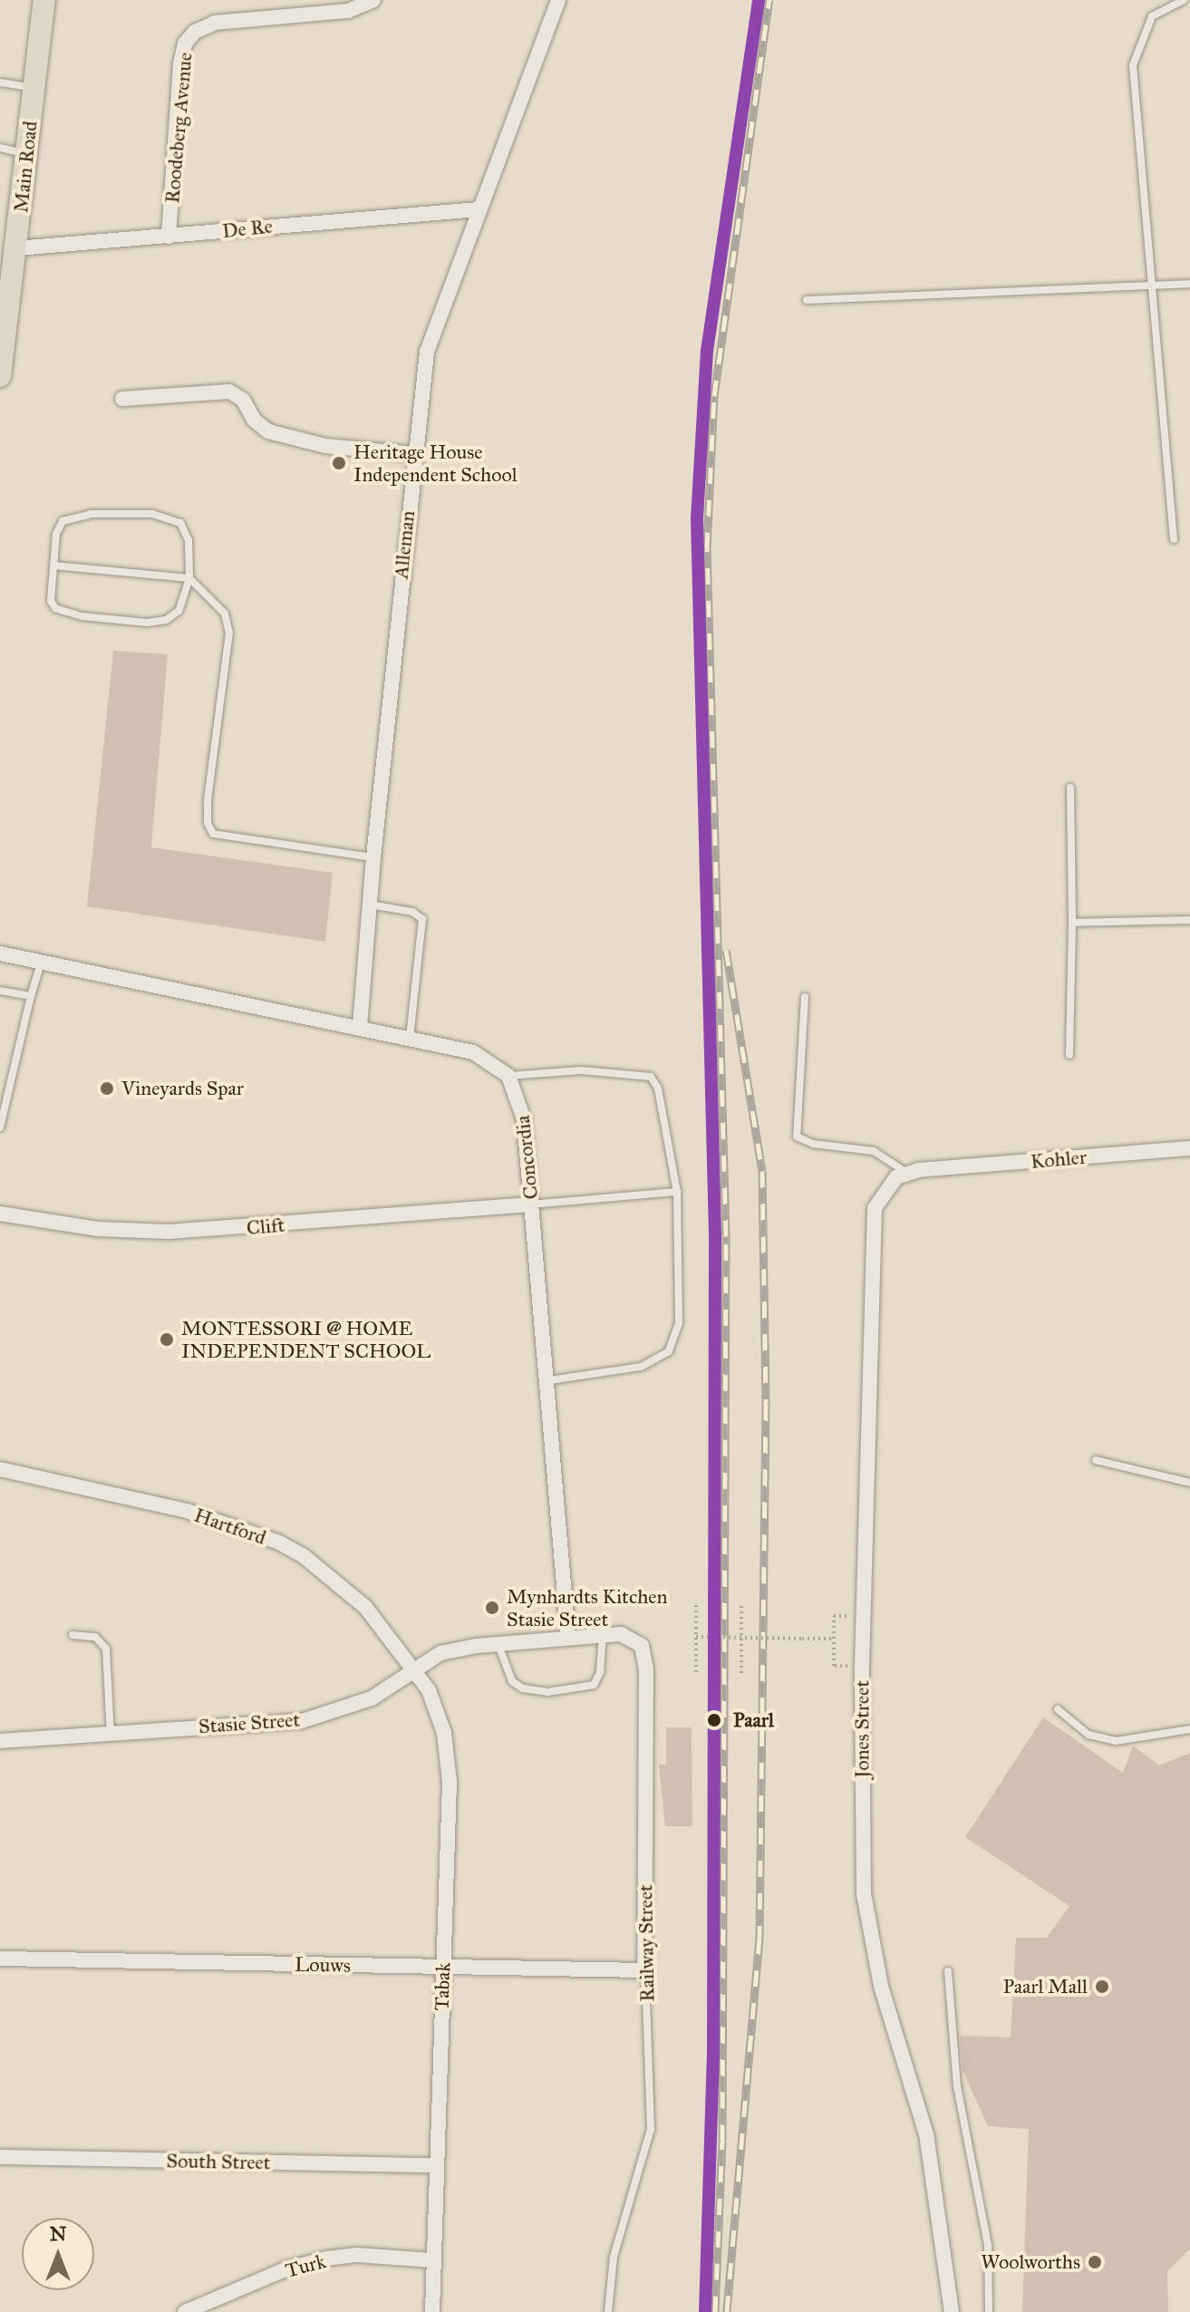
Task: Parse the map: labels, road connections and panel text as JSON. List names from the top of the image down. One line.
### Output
{"streets":{"main road":["Main Road"],"street":["Roodeberg Avenue","De Re","Alleman","Concordia","Kohler","Clift","Hartford","Stasie Street","Jones Street","Railway Street","Louws","Tabak","South Street","Turk"]},"crossings":[["Roodeberg Avenue","De Re"],["Main Road","De Re"],["De Re","Alleman"],["Concordia","Clift"],["Concordia","Stasie Street"],["Concordia","Railway Street"],["Kohler","Jones Street"],["Hartford","Stasie Street"],["Hartford","Tabak"],["Stasie Street","Railway Street"],["Stasie Street","Tabak"],["Railway Street","Louws"],["Louws","Tabak"],["Tabak","South Street"],["Tabak","Turk"]],"places":["Heritage House Independent School","Vineyards Spar","MONTESSORI @ HOME INDEPENDENT SCHOOL","Mynhardts Kitchen Stasie Street","Paarl","Paarl Mall","Woolworths"],"north":"top"}
